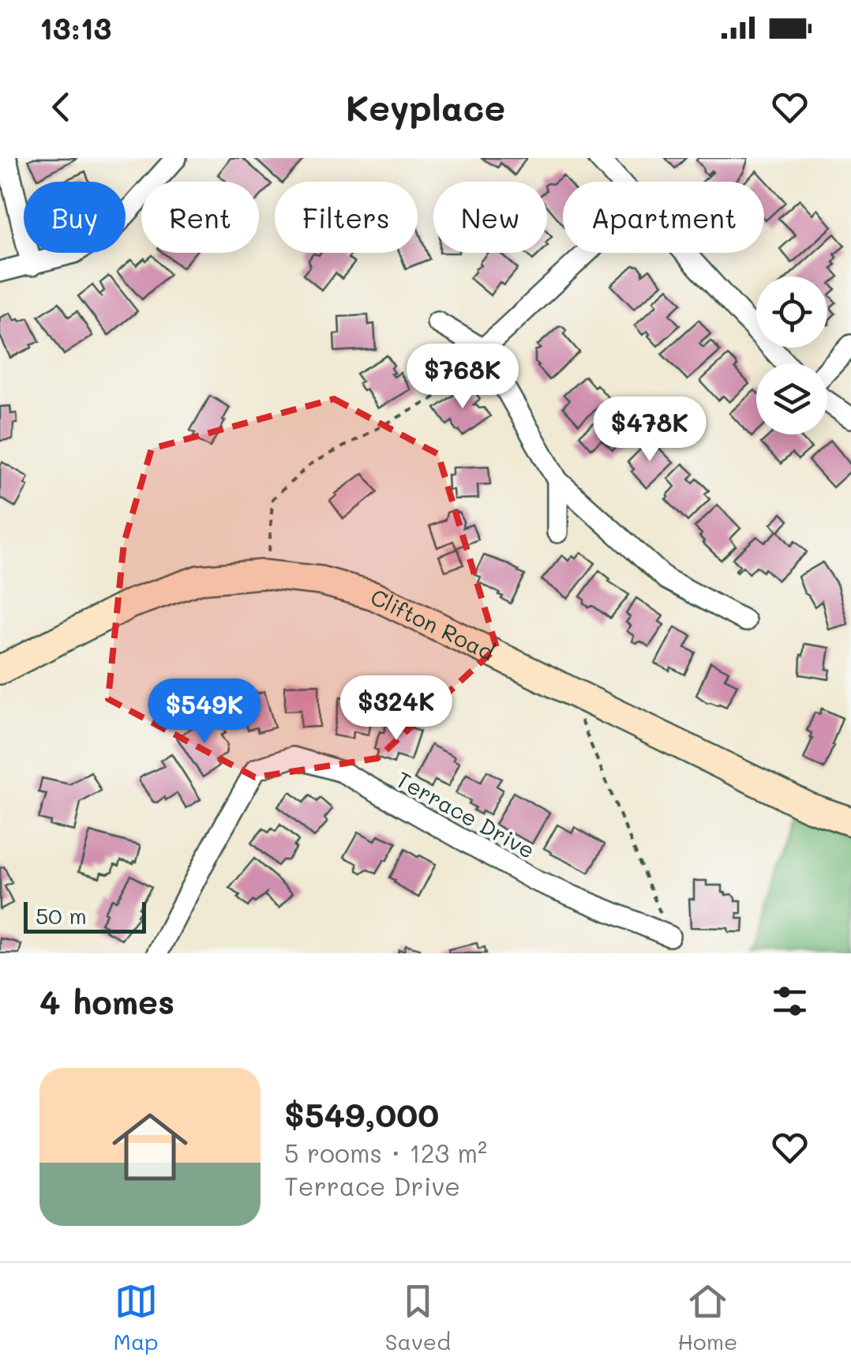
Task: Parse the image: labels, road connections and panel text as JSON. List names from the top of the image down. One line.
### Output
{"streets":{"street":["Clifton Road","Terrace Drive"]},"scale_bar":"50 m","page":{"status":"13:13","header":"Keyplace","chip":["Buy","Rent","Filters","New","Apartment"],"price":["$768K","$478K","$324K","$549K"],"scale":"50 m","heading":"4 homes","list":[{"name":"$549,000","note":"5 rooms · 123 m² · Terrace Drive"}],"tabs":["Map","Saved","Home"]}}
